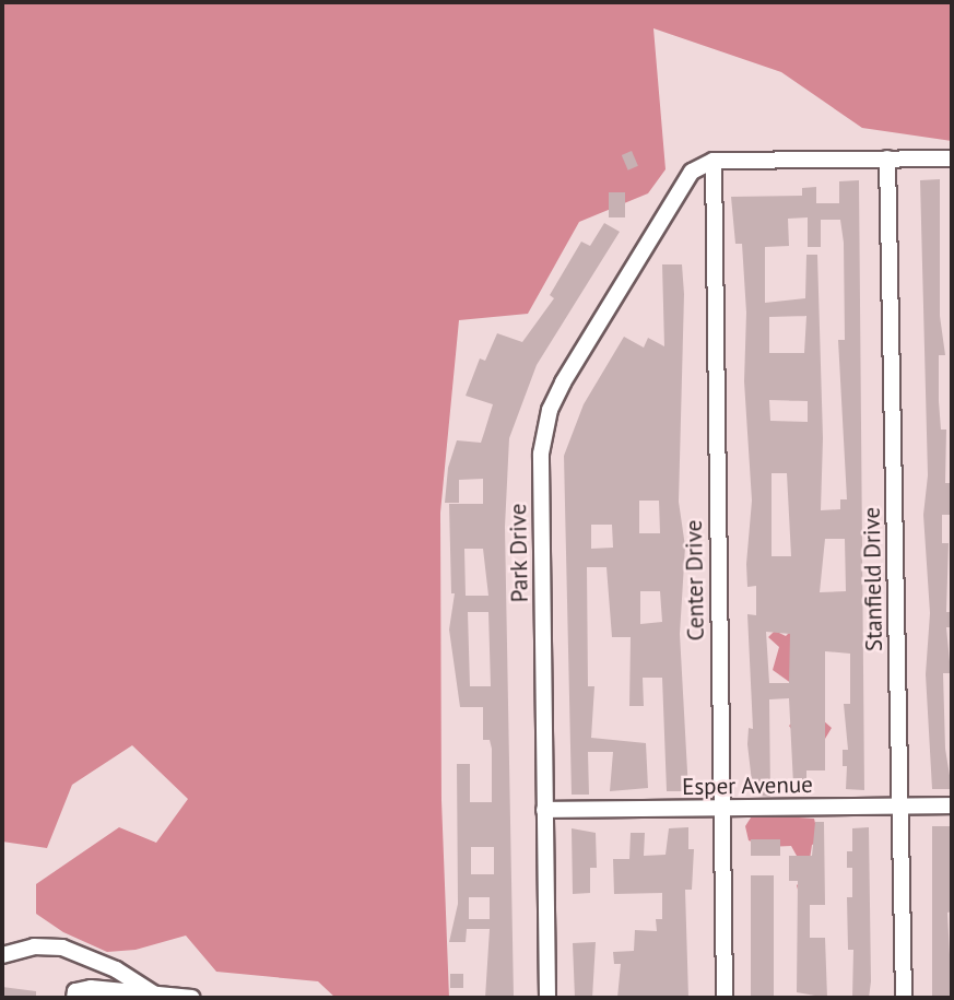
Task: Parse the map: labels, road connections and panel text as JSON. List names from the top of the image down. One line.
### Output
{"streets":{"street":["Park Drive","Stanfield Drive","Center Drive","Esper Avenue"]},"crossings":[["Park Drive","Center Drive"],["Park Drive","Esper Avenue"],["Stanfield Drive","Esper Avenue"],["Center Drive","Esper Avenue"]]}
